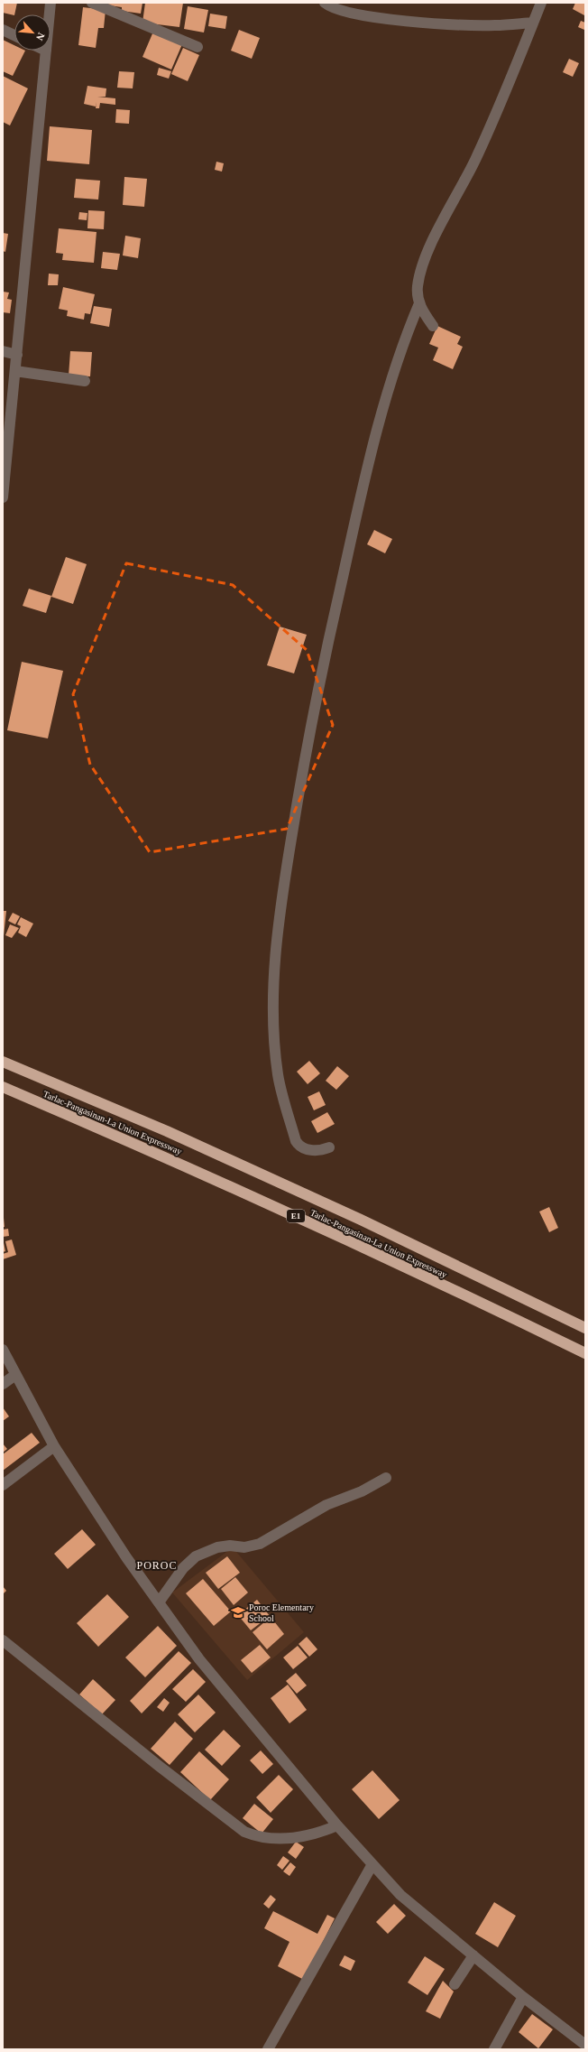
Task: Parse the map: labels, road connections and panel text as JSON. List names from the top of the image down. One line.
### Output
{"streets":{"highway":["Tarlac-Pangasinan-La Union Expressway","E1"]},"districts":["POROC"],"places":{"school or university":["Poroc Elementary School"]},"north":"bottom right"}
